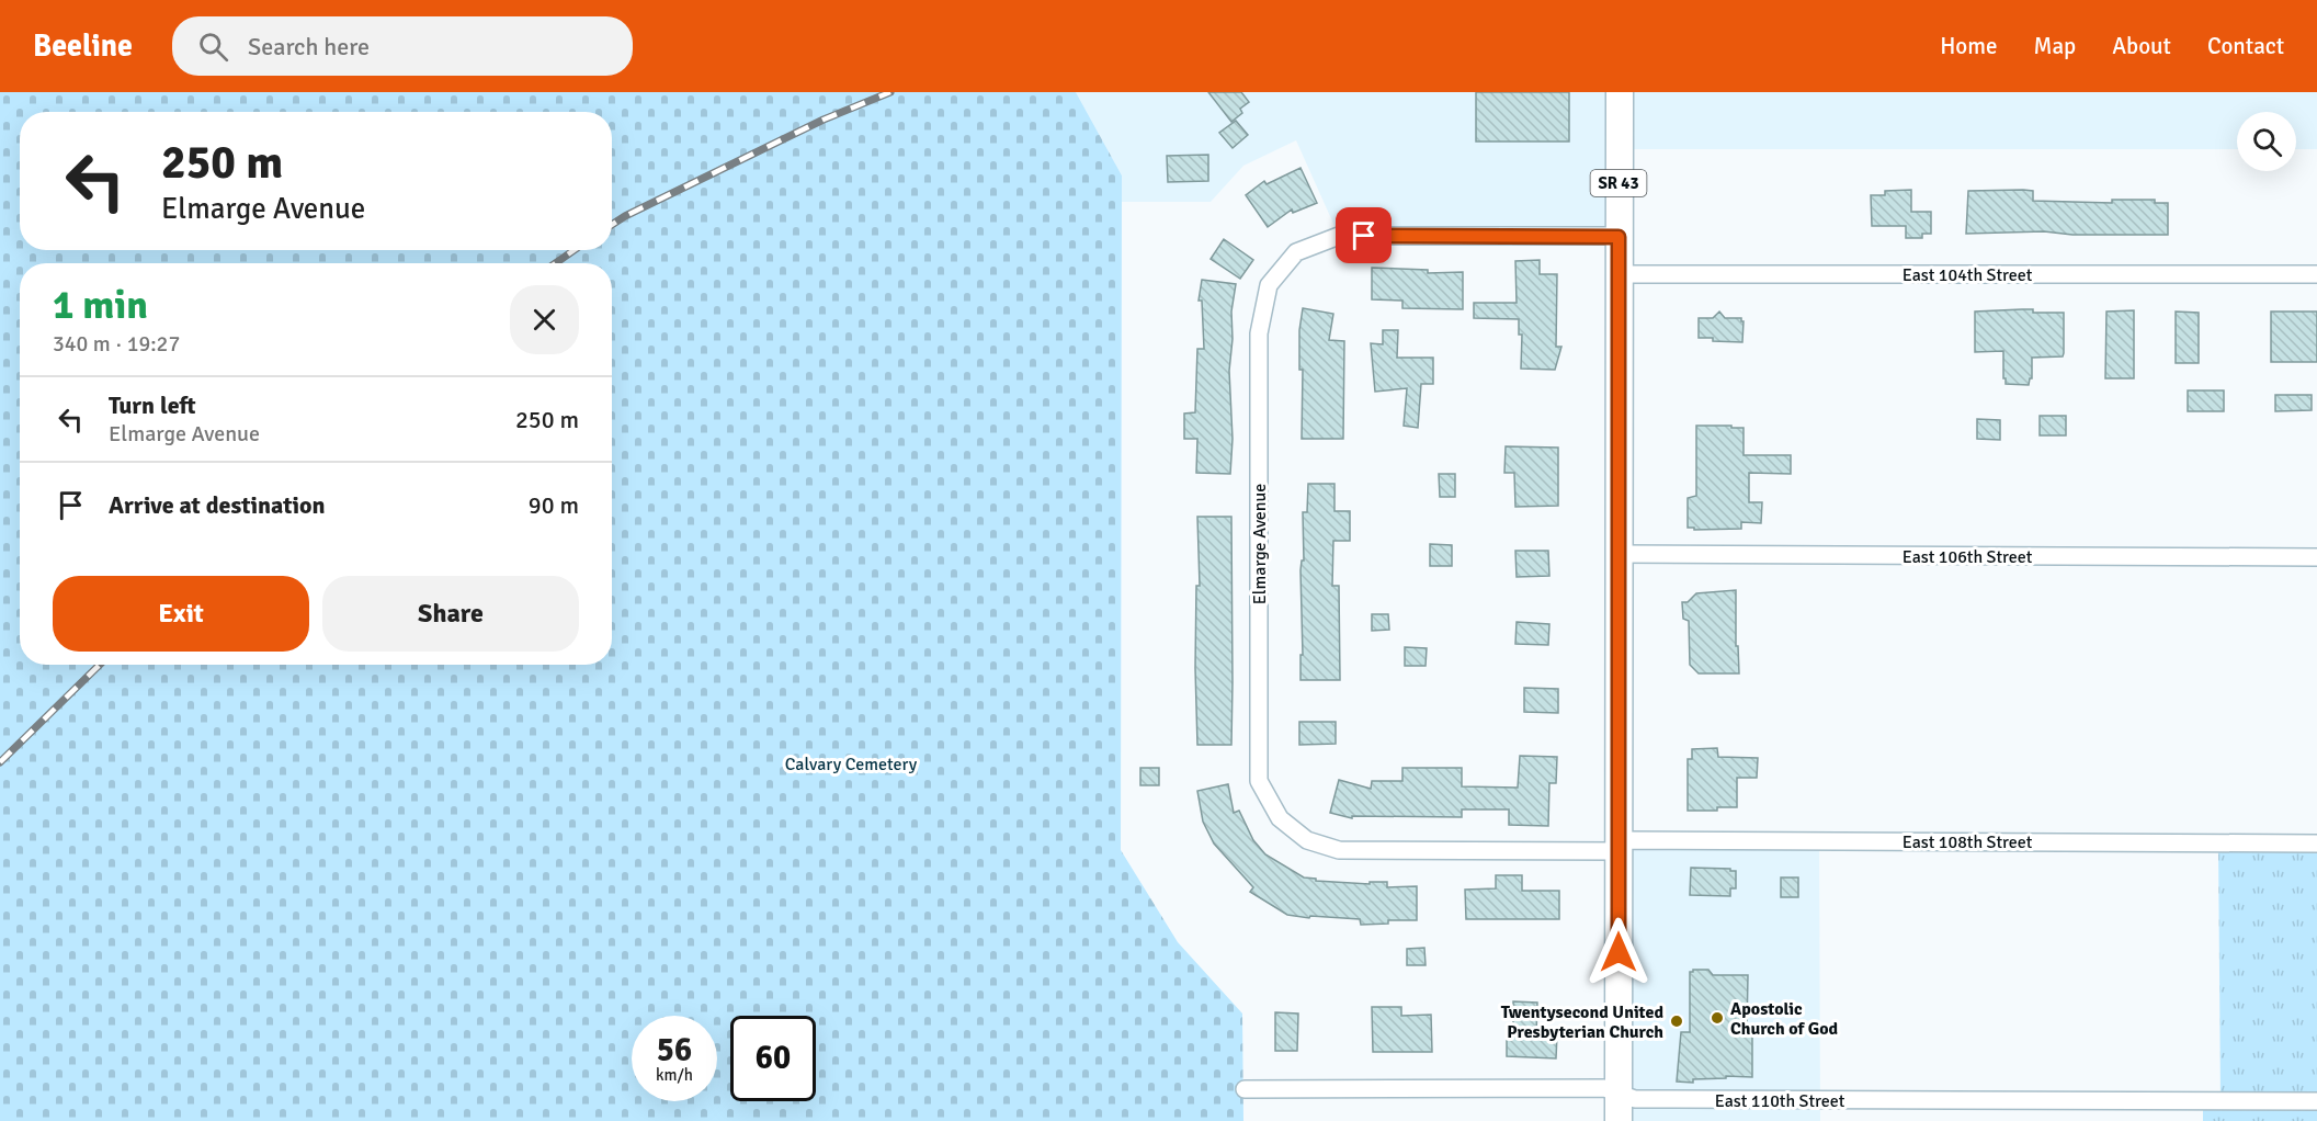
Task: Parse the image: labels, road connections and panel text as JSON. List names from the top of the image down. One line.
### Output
{"streets":{"main road":["SR 43"],"street":["East 104th Street","Elmarge Avenue","East 106th Street","East 108th Street","East 110th Street"]},"crossings":[["SR 43","East 104th Street"],["SR 43","Elmarge Avenue"],["SR 43","East 106th Street"],["SR 43","East 108th Street"],["SR 43","East 110th Street"],["Elmarge Avenue","East 108th Street"]],"parks":["Calvary Cemetery"],"places":["Apostolic Church of God","Twentysecond United Presbyterian Church"],"page":{"header":"Beeline","search":"Search here","nav":["Home","Map","About","Contact"],"turn":["250 m","Elmarge Avenue"],"heading":["1 min","340 m · 19:27"],"list":[{"name":"Turn left","note":"Elmarge Avenue","value":"250 m"},{"name":"Arrive at destination","value":"90 m"}],"buttons":["Exit","Share"],"speed":"56 km/h","limit":"60"}}
